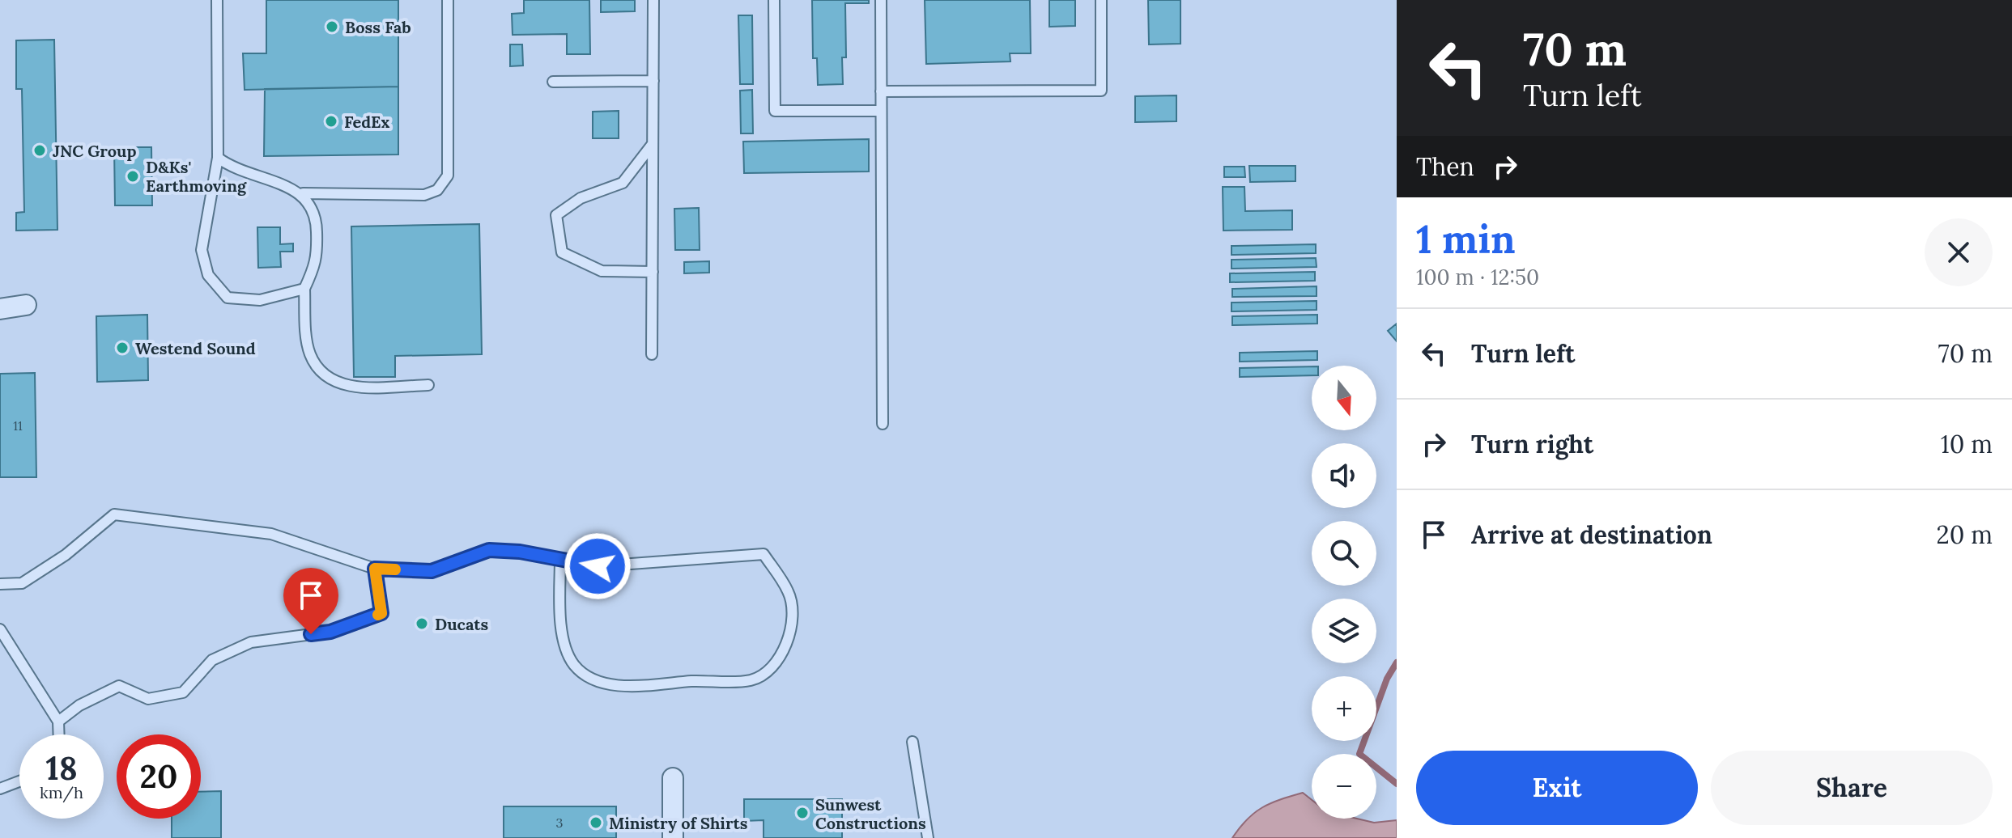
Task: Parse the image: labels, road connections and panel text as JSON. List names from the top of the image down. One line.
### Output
{"places":["Boss Fab","FedEx","JNC Group","D&Ks' Earthmoving","Westend Sound","Ducats","Sunwest Constructions","Ministry of Shirts"],"house_numbers":["11","3"],"north":"bottom","page":{"turn":["70 m","Turn left"],"then":"Then","heading":["1 min","100 m · 12:50"],"list":[{"name":"Turn left","value":"70 m"},{"name":"Turn right","value":"10 m"},{"name":"Arrive at destination","value":"20 m"}],"map_buttons":["+","−"],"speed":"18 km/h","limit":"20","buttons":["Exit","Share"]}}
